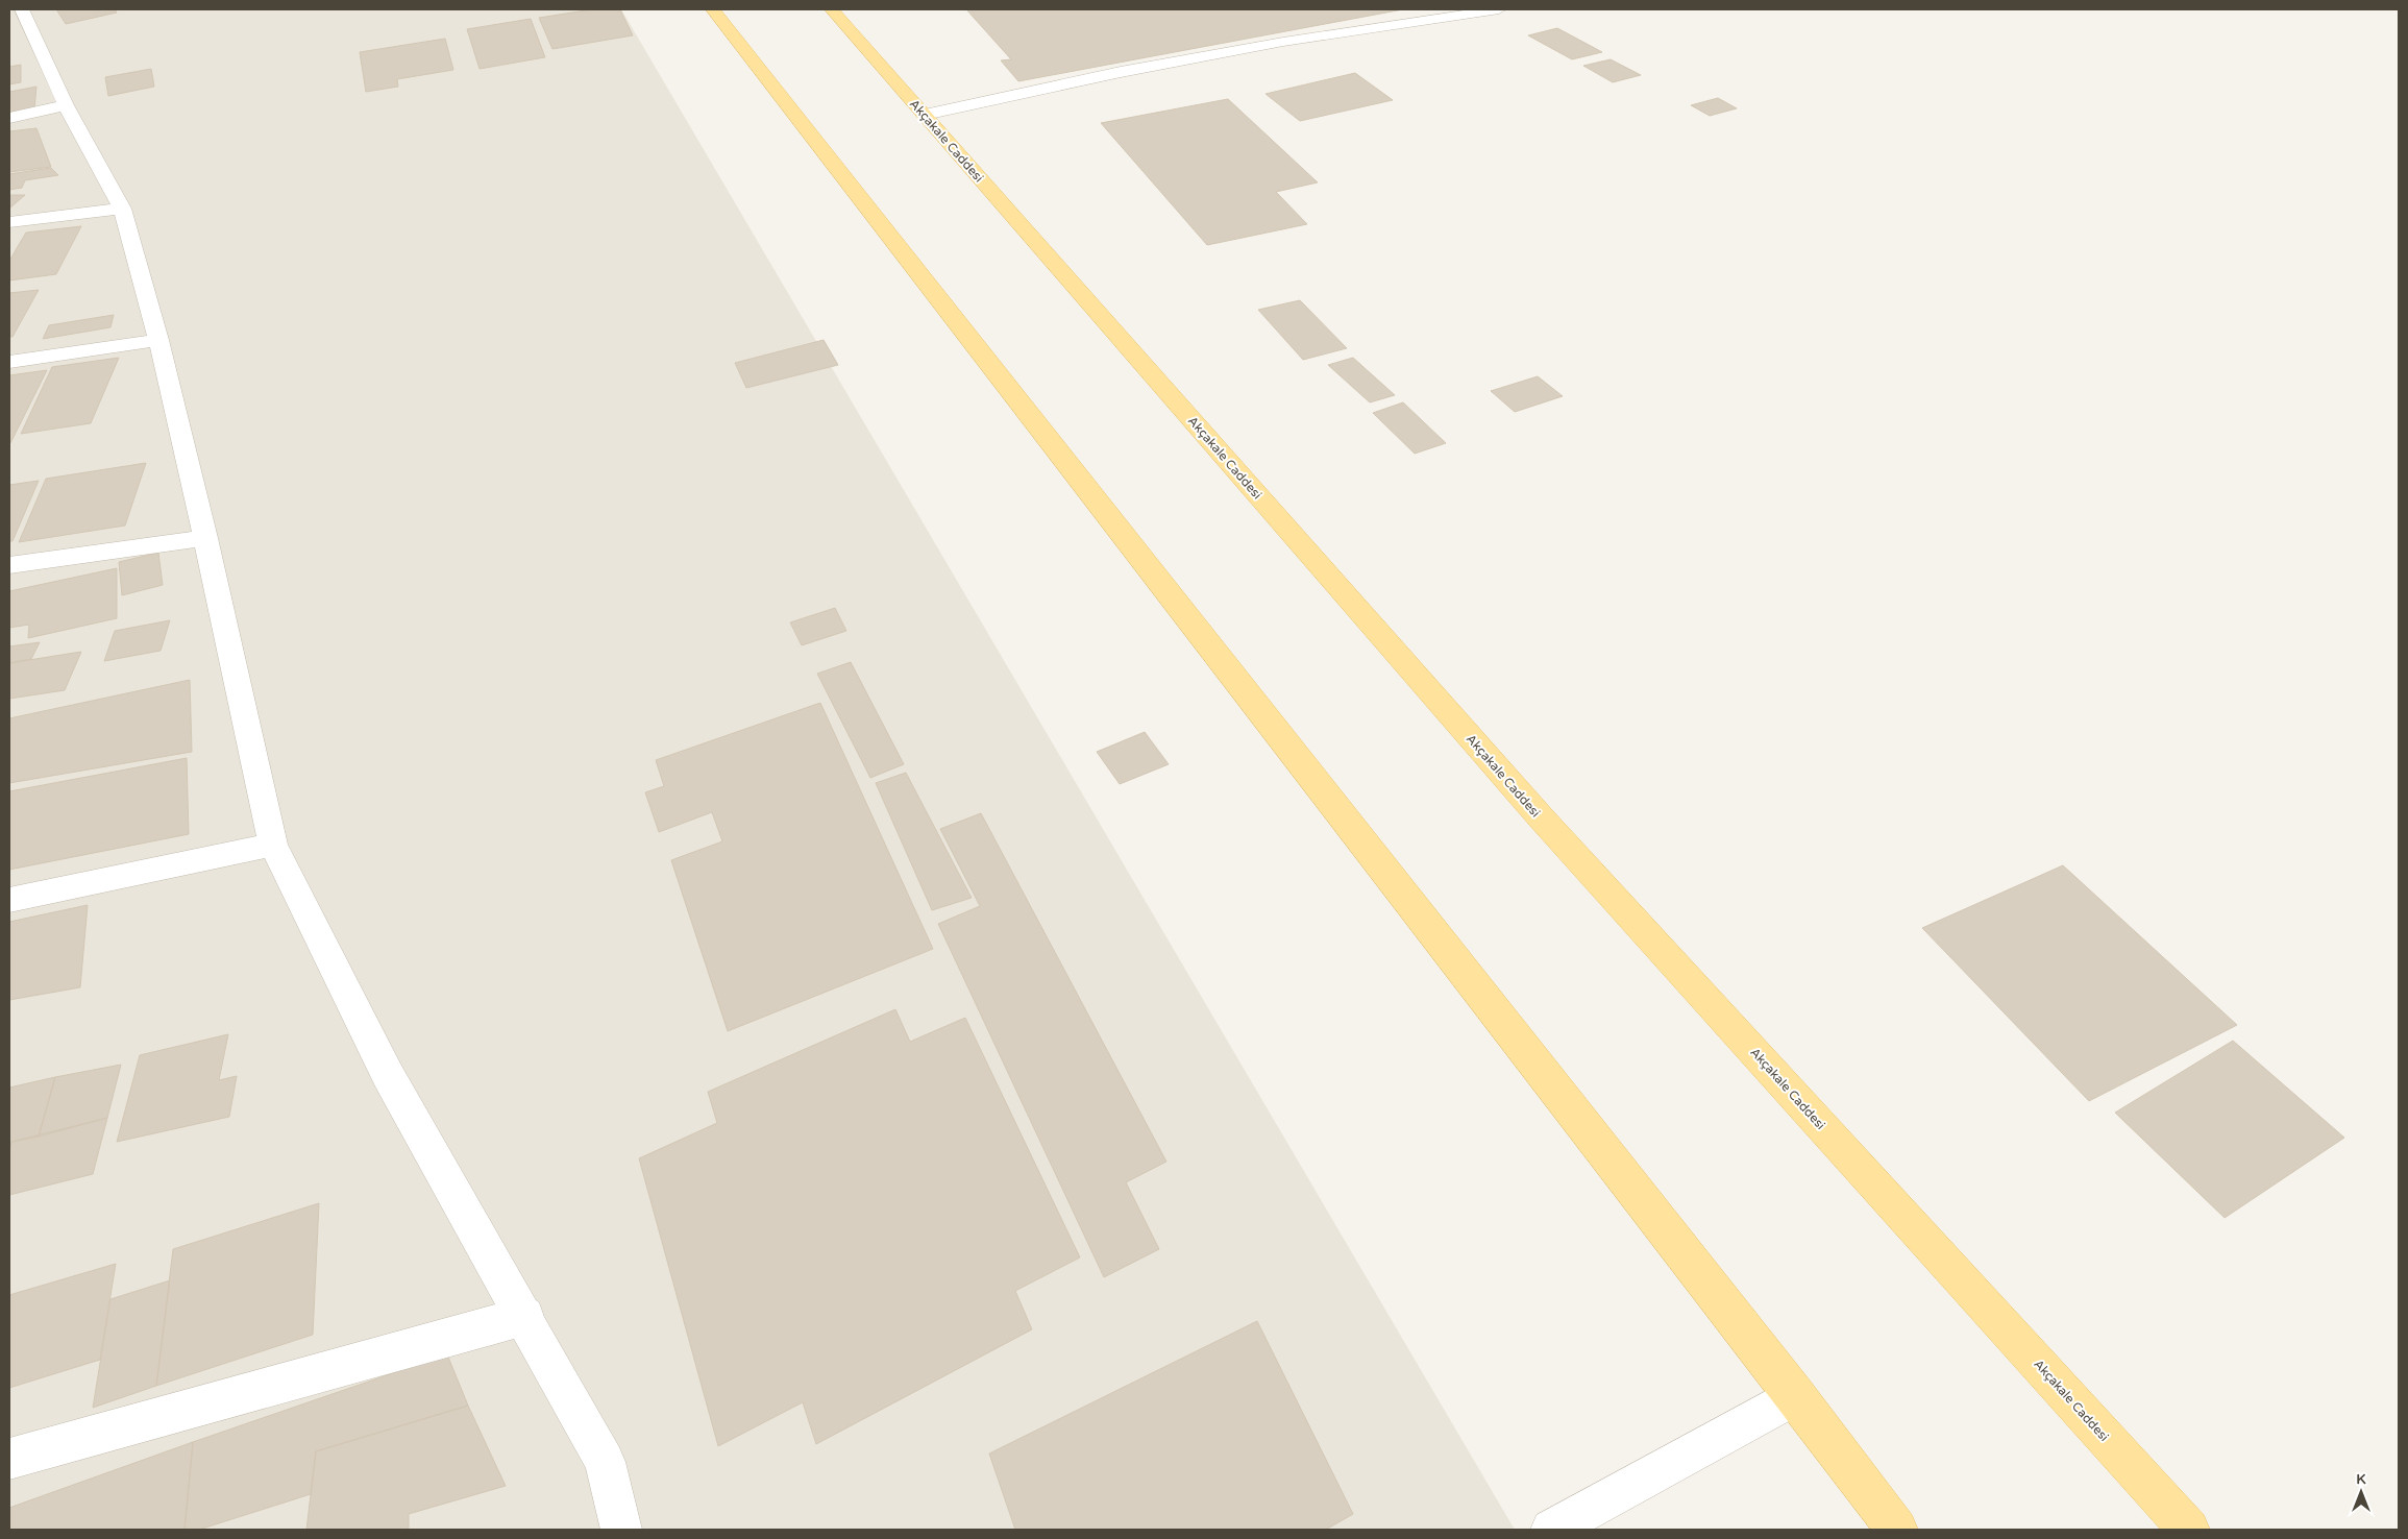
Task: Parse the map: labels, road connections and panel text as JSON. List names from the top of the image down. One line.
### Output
{"streets":{"main road":["Akçakale Caddesi"]},"north":"top"}
